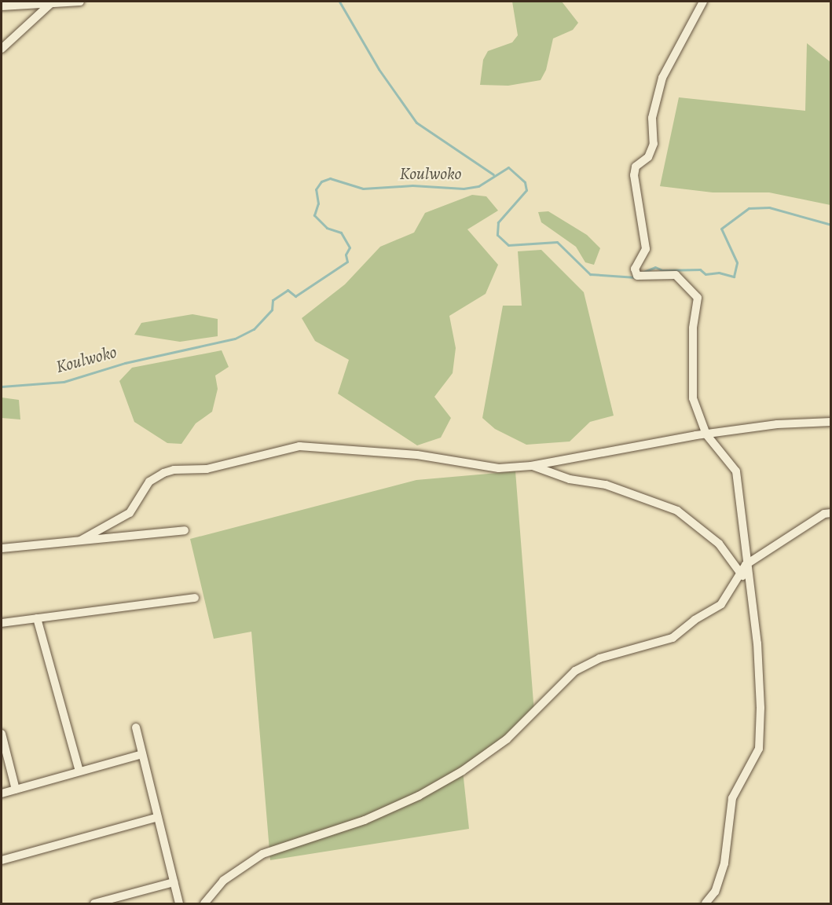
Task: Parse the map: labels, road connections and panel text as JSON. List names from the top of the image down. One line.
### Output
{"water":["Koulwoko"]}
